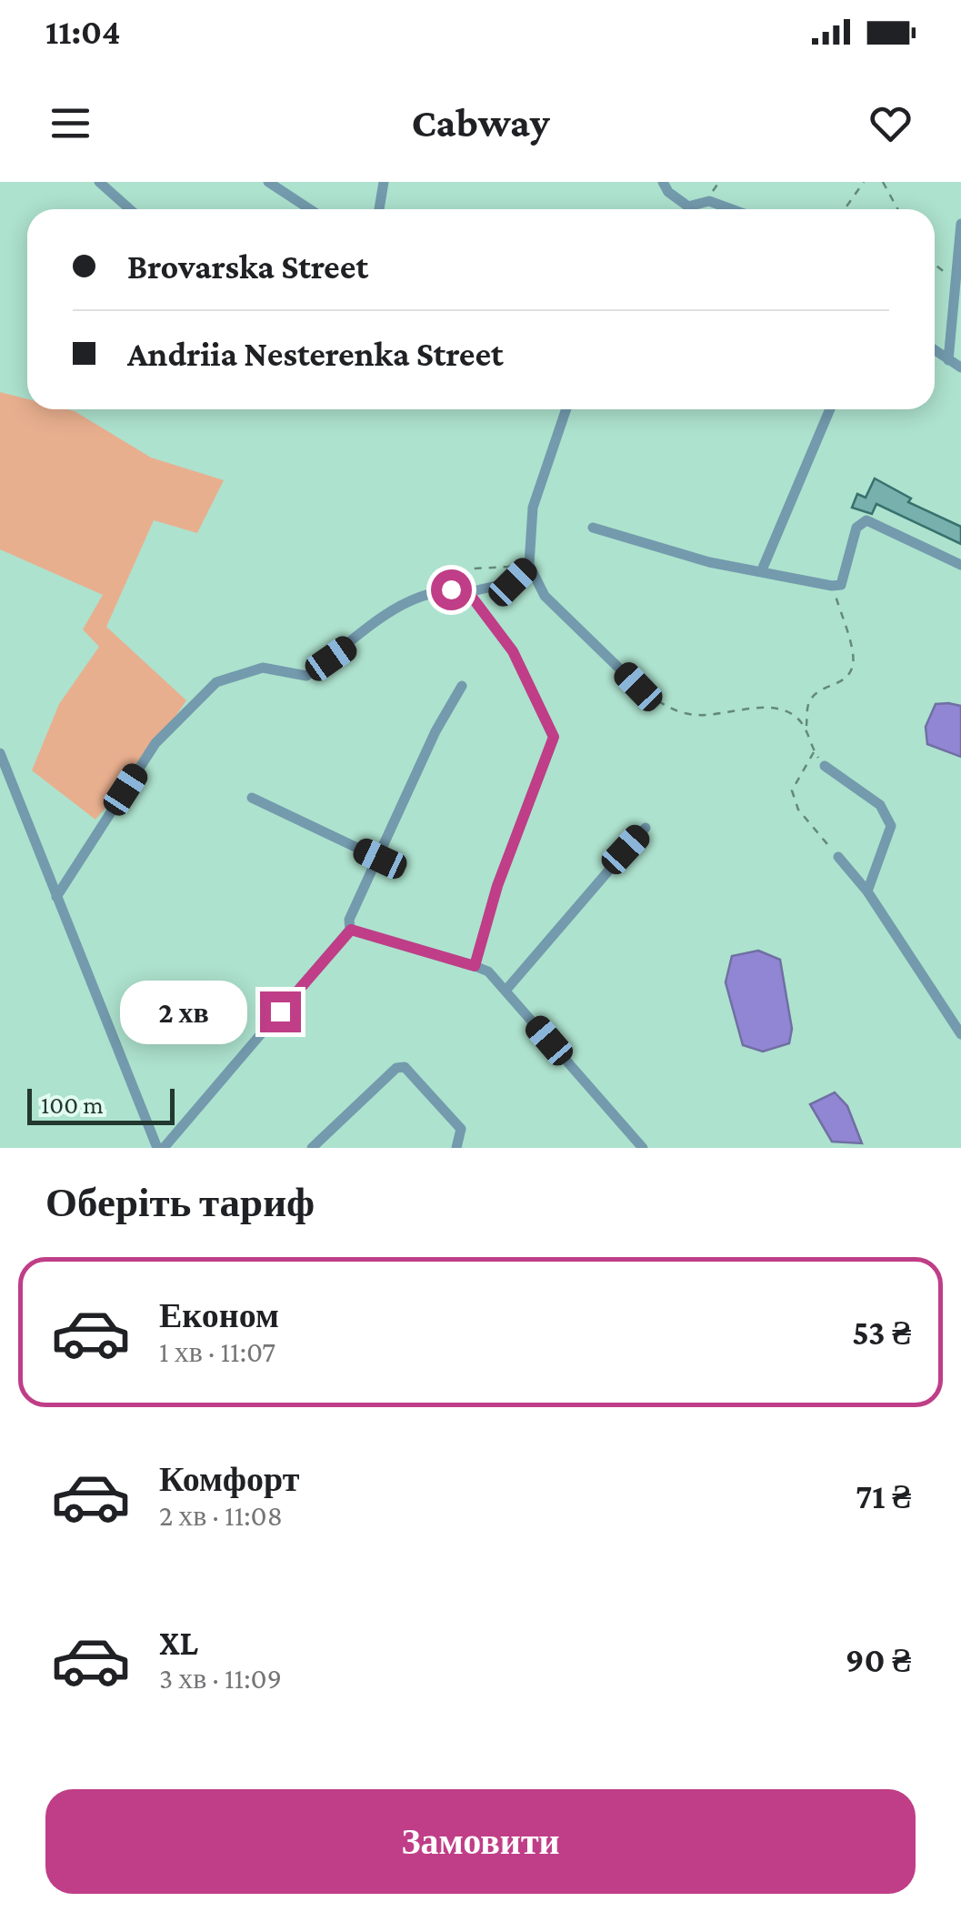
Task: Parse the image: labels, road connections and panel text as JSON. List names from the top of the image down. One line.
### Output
{"scale_bar":"100 m","page":{"status":"11:04","header":"Cabway","banner":["Brovarska Street","Andriia Nesterenka Street"],"bubble":"2 хв","scale":"100 m","heading":"Оберіть тариф","list":[{"name":"Економ","note":"1 хв · 11:07","value":"53 ₴"},{"name":"Комфорт","note":"2 хв · 11:08","value":"71 ₴"},{"name":"XL","note":"3 хв · 11:09","value":"90 ₴"}],"buttons":"Замовити"}}
